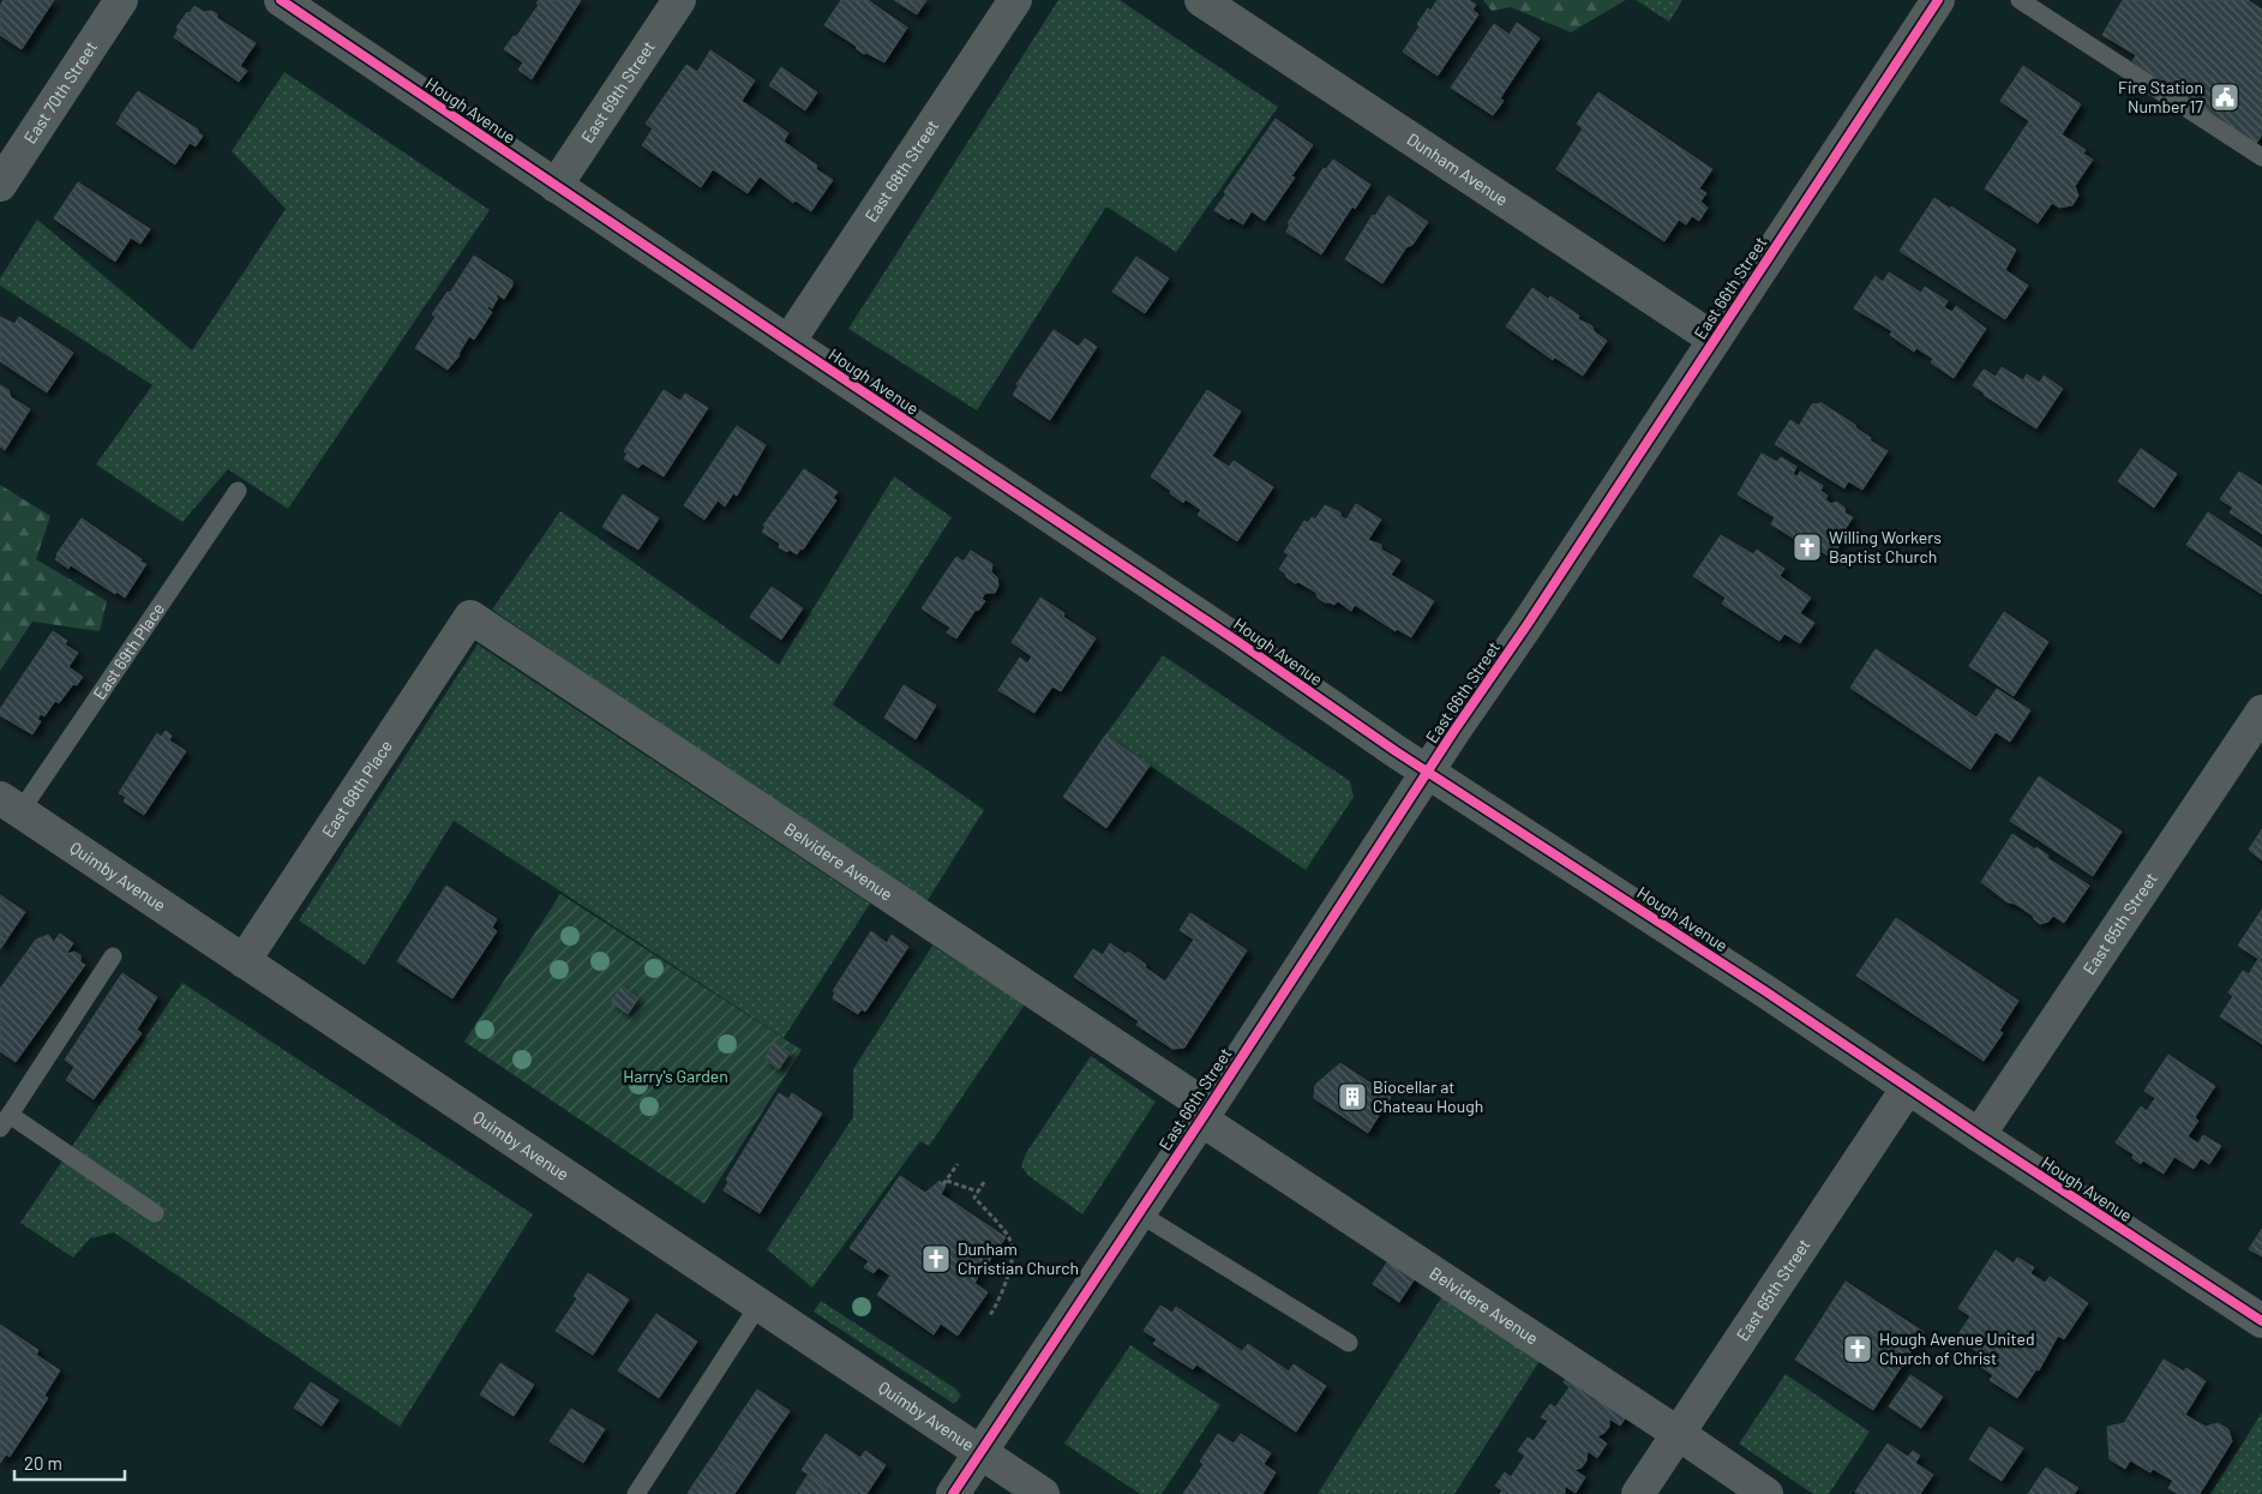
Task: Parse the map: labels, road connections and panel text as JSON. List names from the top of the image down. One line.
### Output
{"streets":{"street":["East 70th Street","East 69th Street","Hough Avenue","Dunham Avenue","East 68th Street","East 66th Street","East 68th Place","Belvidere Avenue","Quimby Avenue","East 65th Street"],"lane":["East 69th Place"]},"crossings":[["East 69th Street","Hough Avenue"],["Hough Avenue","East 68th Street"],["Hough Avenue","East 66th Street"],["Hough Avenue","East 65th Street"],["Dunham Avenue","East 66th Street"],["East 66th Street","Belvidere Avenue"],["East 66th Street","Quimby Avenue"],["East 69th Place","Quimby Avenue"],["East 68th Place","Belvidere Avenue"],["East 68th Place","Quimby Avenue"],["Belvidere Avenue","East 65th Street"]],"parks":["Harry's Garden"],"places":{"public building":["Fire Station Number 17"],"church":["Willing Workers Baptist Church","Dunham Christian Church","Hough Avenue United Church of Christ"],"building":["Biocellar at Chateau Hough"]},"scale_bar":"20 m"}
